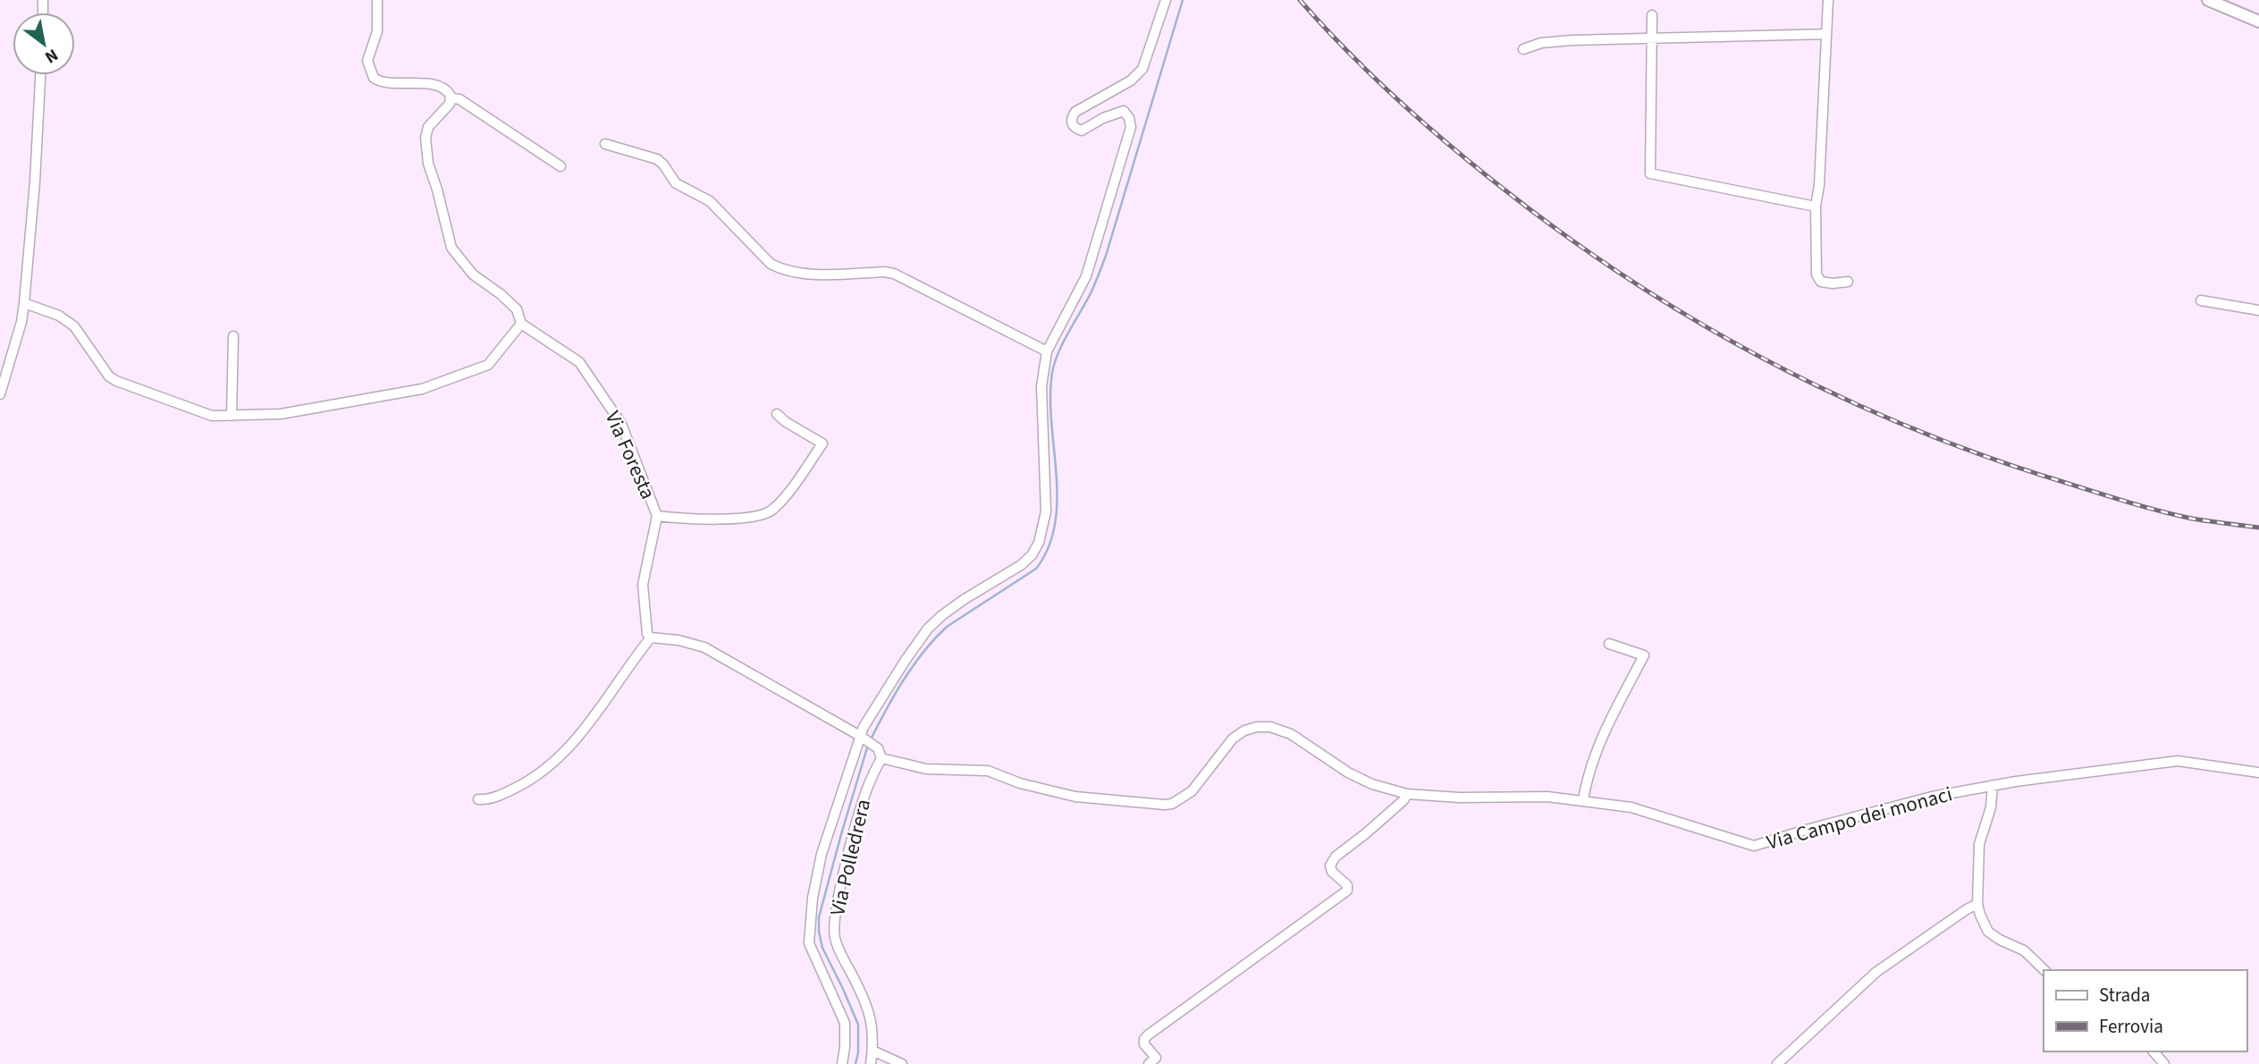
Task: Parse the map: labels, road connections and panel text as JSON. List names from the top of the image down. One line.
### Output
{"streets":{"street":["Via Foresta","Via Campo dei monaci","Via Polledrera"]},"crossings":[["Via Campo dei monaci","Via Polledrera"]],"legend":["Strada","Ferrovia"],"north":"bottom right"}
